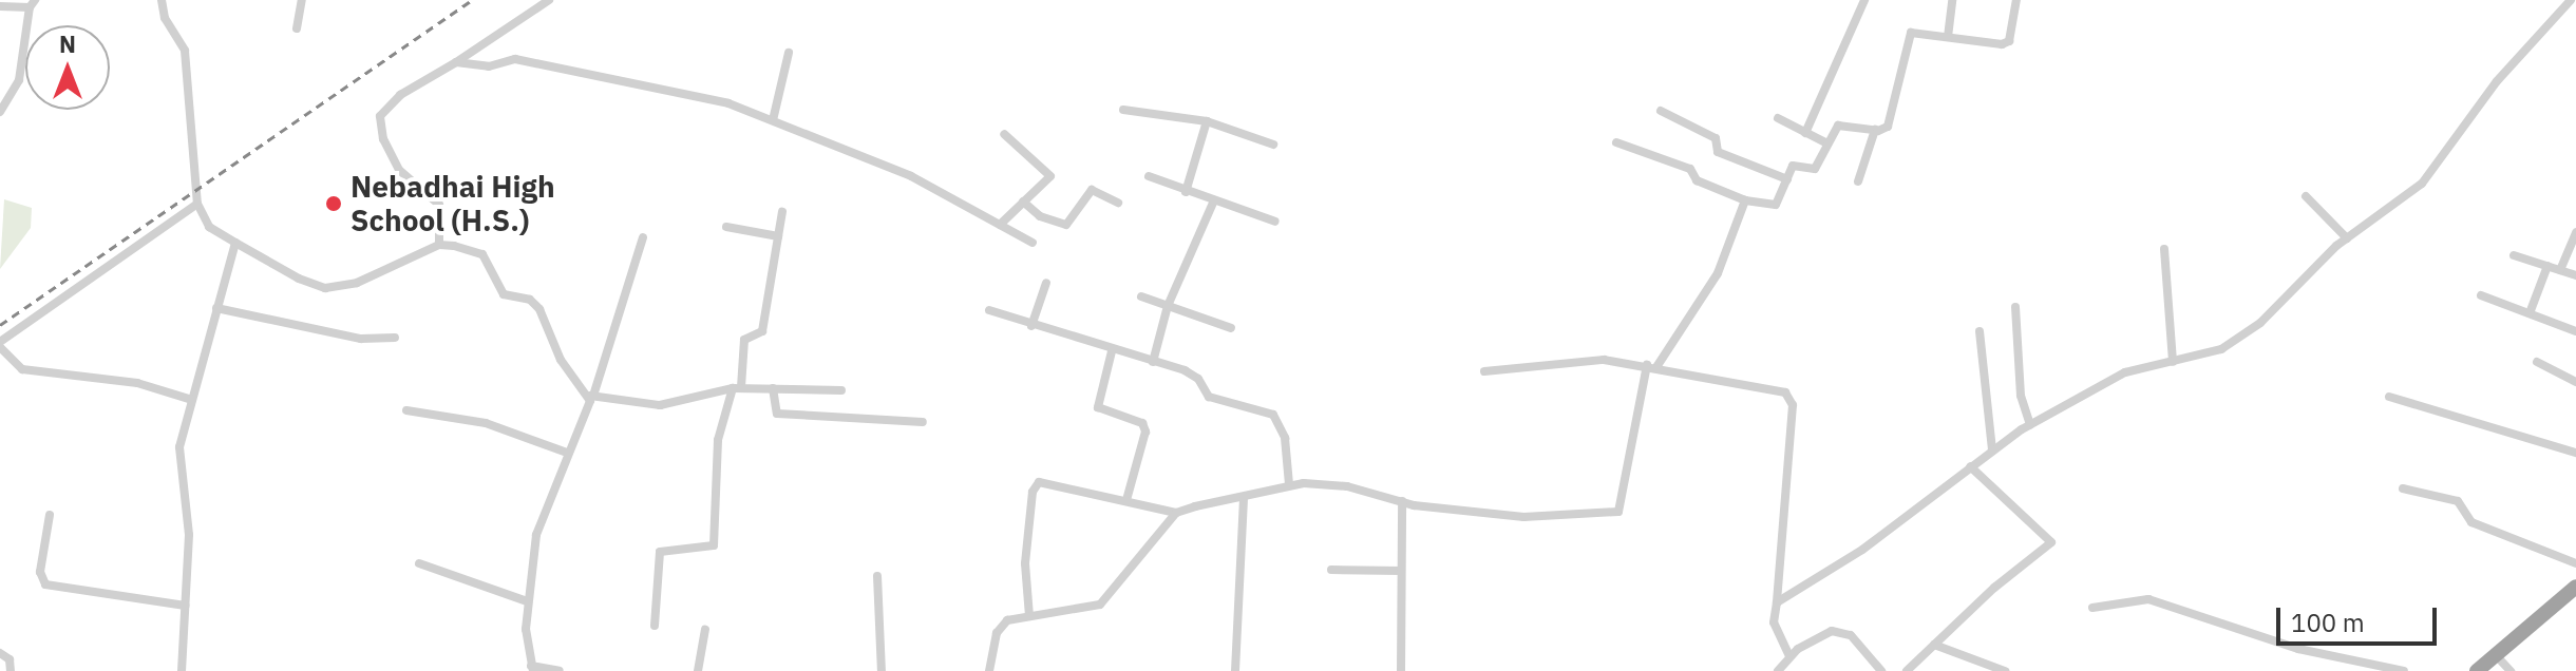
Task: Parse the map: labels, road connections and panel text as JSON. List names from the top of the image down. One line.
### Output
{"places":["Nebadhai High School (H.S.)"],"scale_bar":"100 m","north":"top"}
